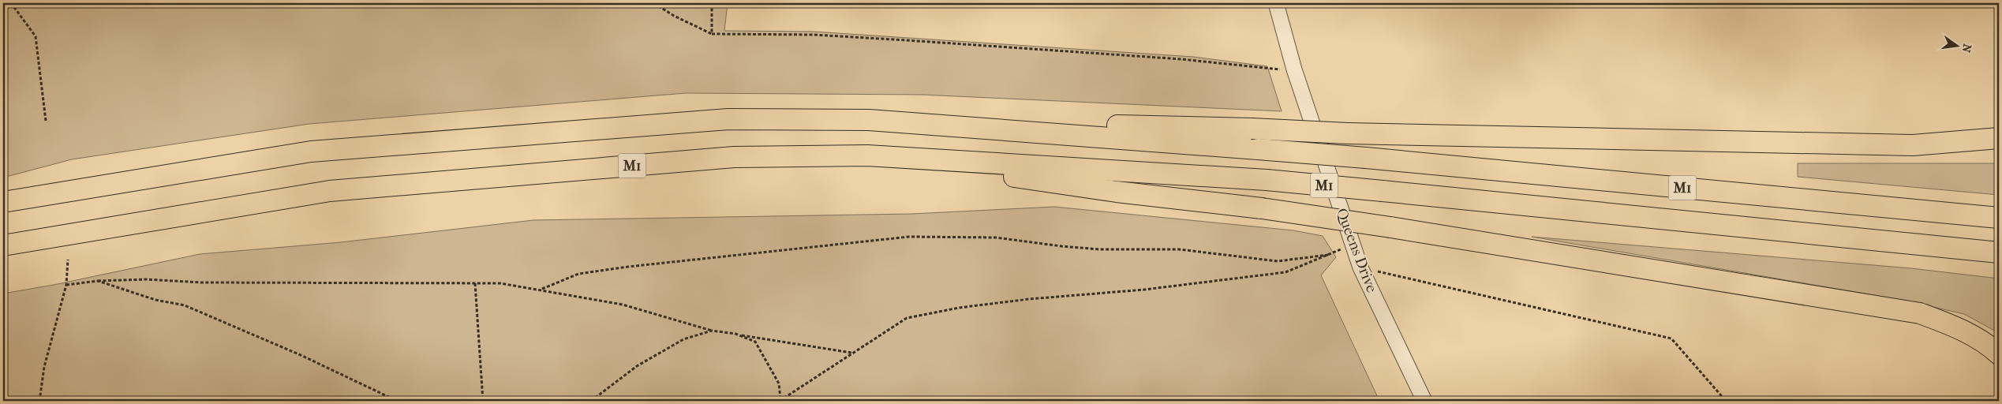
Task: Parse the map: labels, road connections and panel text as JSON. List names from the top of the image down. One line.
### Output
{"streets":{"highway":["M1"],"street":["Queens Drive"]},"north":"right"}
